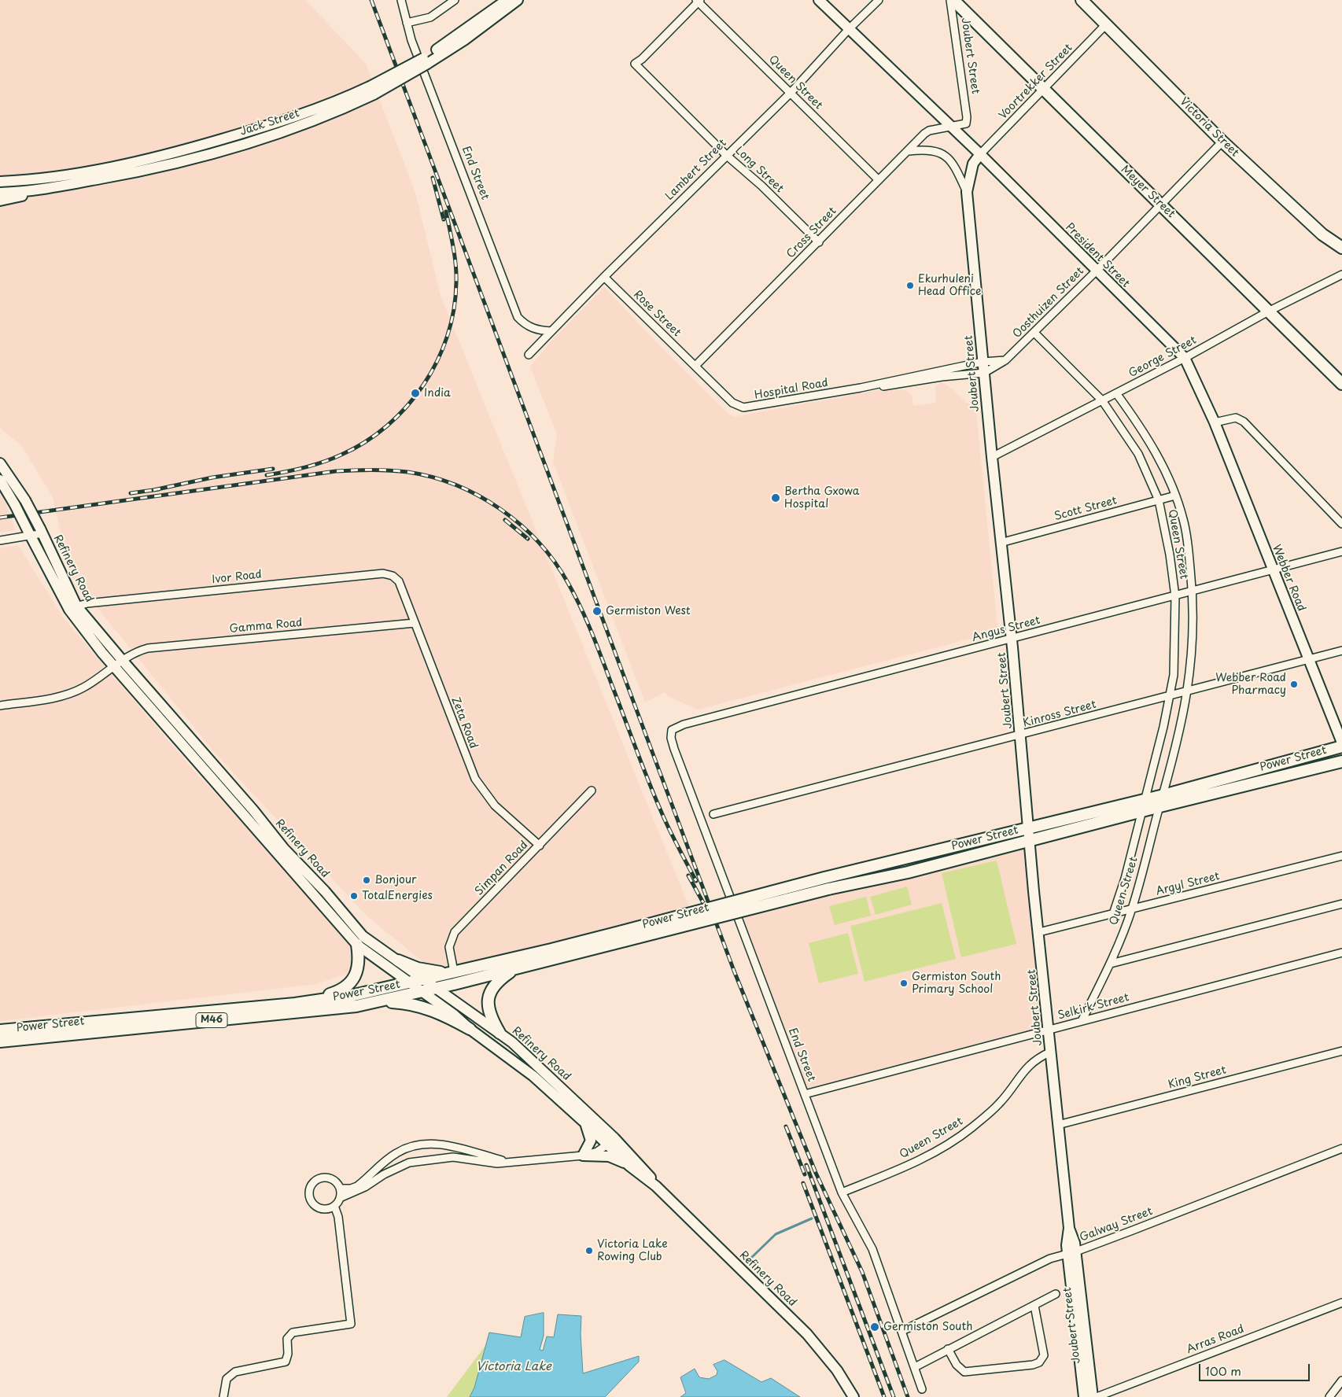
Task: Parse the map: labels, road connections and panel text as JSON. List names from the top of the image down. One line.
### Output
{"streets":{"main road":["Joubert Street","Jack Street","Victoria Street","Meyer Street","President Street","Refinery Road","Webber Road","Power Street","M46"],"street":["Voortrekker Street","Queen Street","Lambert Street","Long Street","End Street","Cross Street","Oosthuizen Street","Rose Street","George Street","Hospital Road","Scott Street","Ivor Road","Gamma Road","Angus Street","Kinross Street","Zeta Road","Simpan Road","Argyl Street","Selkirk Street","King Street","Galway Street","Arras Road"]},"crossings":[["Joubert Street","Voortrekker Street"],["Joubert Street","Queen Street"],["Joubert Street","Meyer Street"],["Joubert Street","Cross Street"],["Joubert Street","President Street"],["Joubert Street","Oosthuizen Street"],["Joubert Street","George Street"],["Joubert Street","Hospital Road"],["Joubert Street","Scott Street"],["Joubert Street","Angus Street"],["Joubert Street","Kinross Street"],["Joubert Street","Power Street"],["Joubert Street","Argyl Street"],["Joubert Street","Selkirk Street"],["Joubert Street","King Street"],["Joubert Street","Galway Street"],["Voortrekker Street","Victoria Street"],["Voortrekker Street","Meyer Street"],["Voortrekker Street","President Street"],["Queen Street","Lambert Street"],["Queen Street","Long Street"],["Queen Street","End Street"],["Queen Street","Cross Street"],["Queen Street","Oosthuizen Street"],["Queen Street","George Street"],["Queen Street","Scott Street"],["Queen Street","Angus Street"],["Queen Street","Kinross Street"],["Queen Street","Power Street"],["Queen Street","Argyl Street"],["Queen Street","Selkirk Street"],["Victoria Street","Oosthuizen Street"],["Lambert Street","Long Street"],["Lambert Street","End Street"],["Lambert Street","President Street"],["Lambert Street","Rose Street"],["Long Street","Cross Street"],["End Street","Angus Street"],["End Street","Selkirk Street"],["End Street","Galway Street"],["Meyer Street","Oosthuizen Street"],["Meyer Street","George Street"],["Cross Street","President Street"],["Cross Street","Rose Street"],["Cross Street","Hospital Road"],["President Street","Oosthuizen Street"],["President Street","George Street"],["President Street","Webber Road"],["Oosthuizen Street","Hospital Road"],["Rose Street","Hospital Road"],["Refinery Road","Ivor Road"],["Refinery Road","Gamma Road"],["Refinery Road","Power Street"],["Ivor Road","Zeta Road"],["Webber Road","Angus Street"],["Webber Road","Kinross Street"],["Gamma Road","Zeta Road"],["Zeta Road","Simpan Road"],["Power Street","Simpan Road"]],"water":["Victoria Lake"],"places":["Ekurhuleni Head Office","India","Bertha Gxowa Hospital","Germiston West","Webber Road Pharmacy","Bonjour","TotalEnergies","Germiston South Primary School","Victoria Lake Rowing Club","Germiston South"],"scale_bar":"100 m"}
